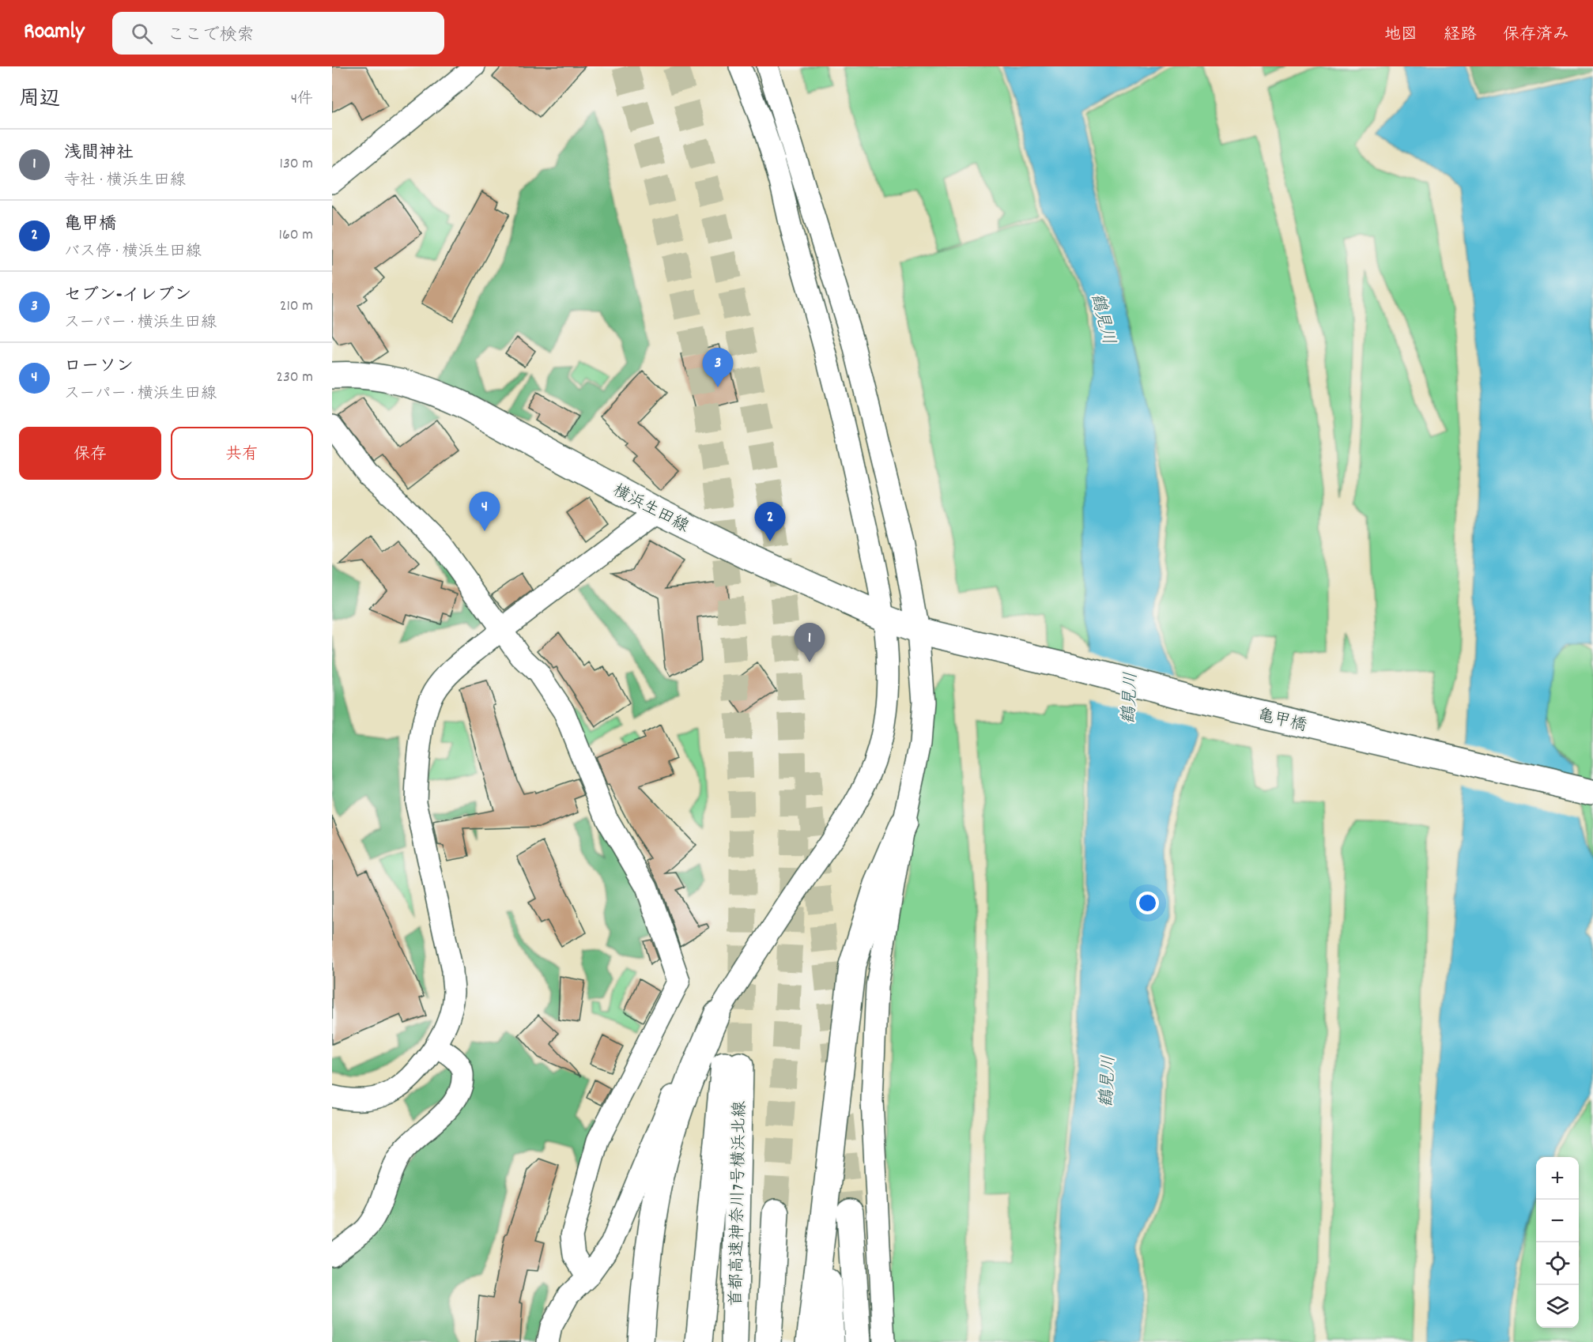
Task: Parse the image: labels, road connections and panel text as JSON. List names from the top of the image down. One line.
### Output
{"streets":{"main road":["横浜生田線","亀甲橋","首都高速神奈川7号横浜北線"]},"crossings":[["横浜生田線","亀甲橋"]],"water":["鶴見川"],"page":{"header":"Roamly","search":"ここで検索","nav":["地図","経路","保存済み"],"heading":["周辺","4件"],"list":[{"mark":"1","name":"浅間神社","note":"寺社 · 横浜生田線","value":"130 m"},{"mark":"2","name":"亀甲橋","note":"バス停 · 横浜生田線","value":"160 m"},{"mark":"3","name":"セブン-イレブン","note":"スーパー · 横浜生田線","value":"210 m"},{"mark":"4","name":"ローソン","note":"スーパー · 横浜生田線","value":"230 m"}],"pins":["3","4","2","1"],"buttons":["保存","共有"],"map_buttons":["+","−"]}}
